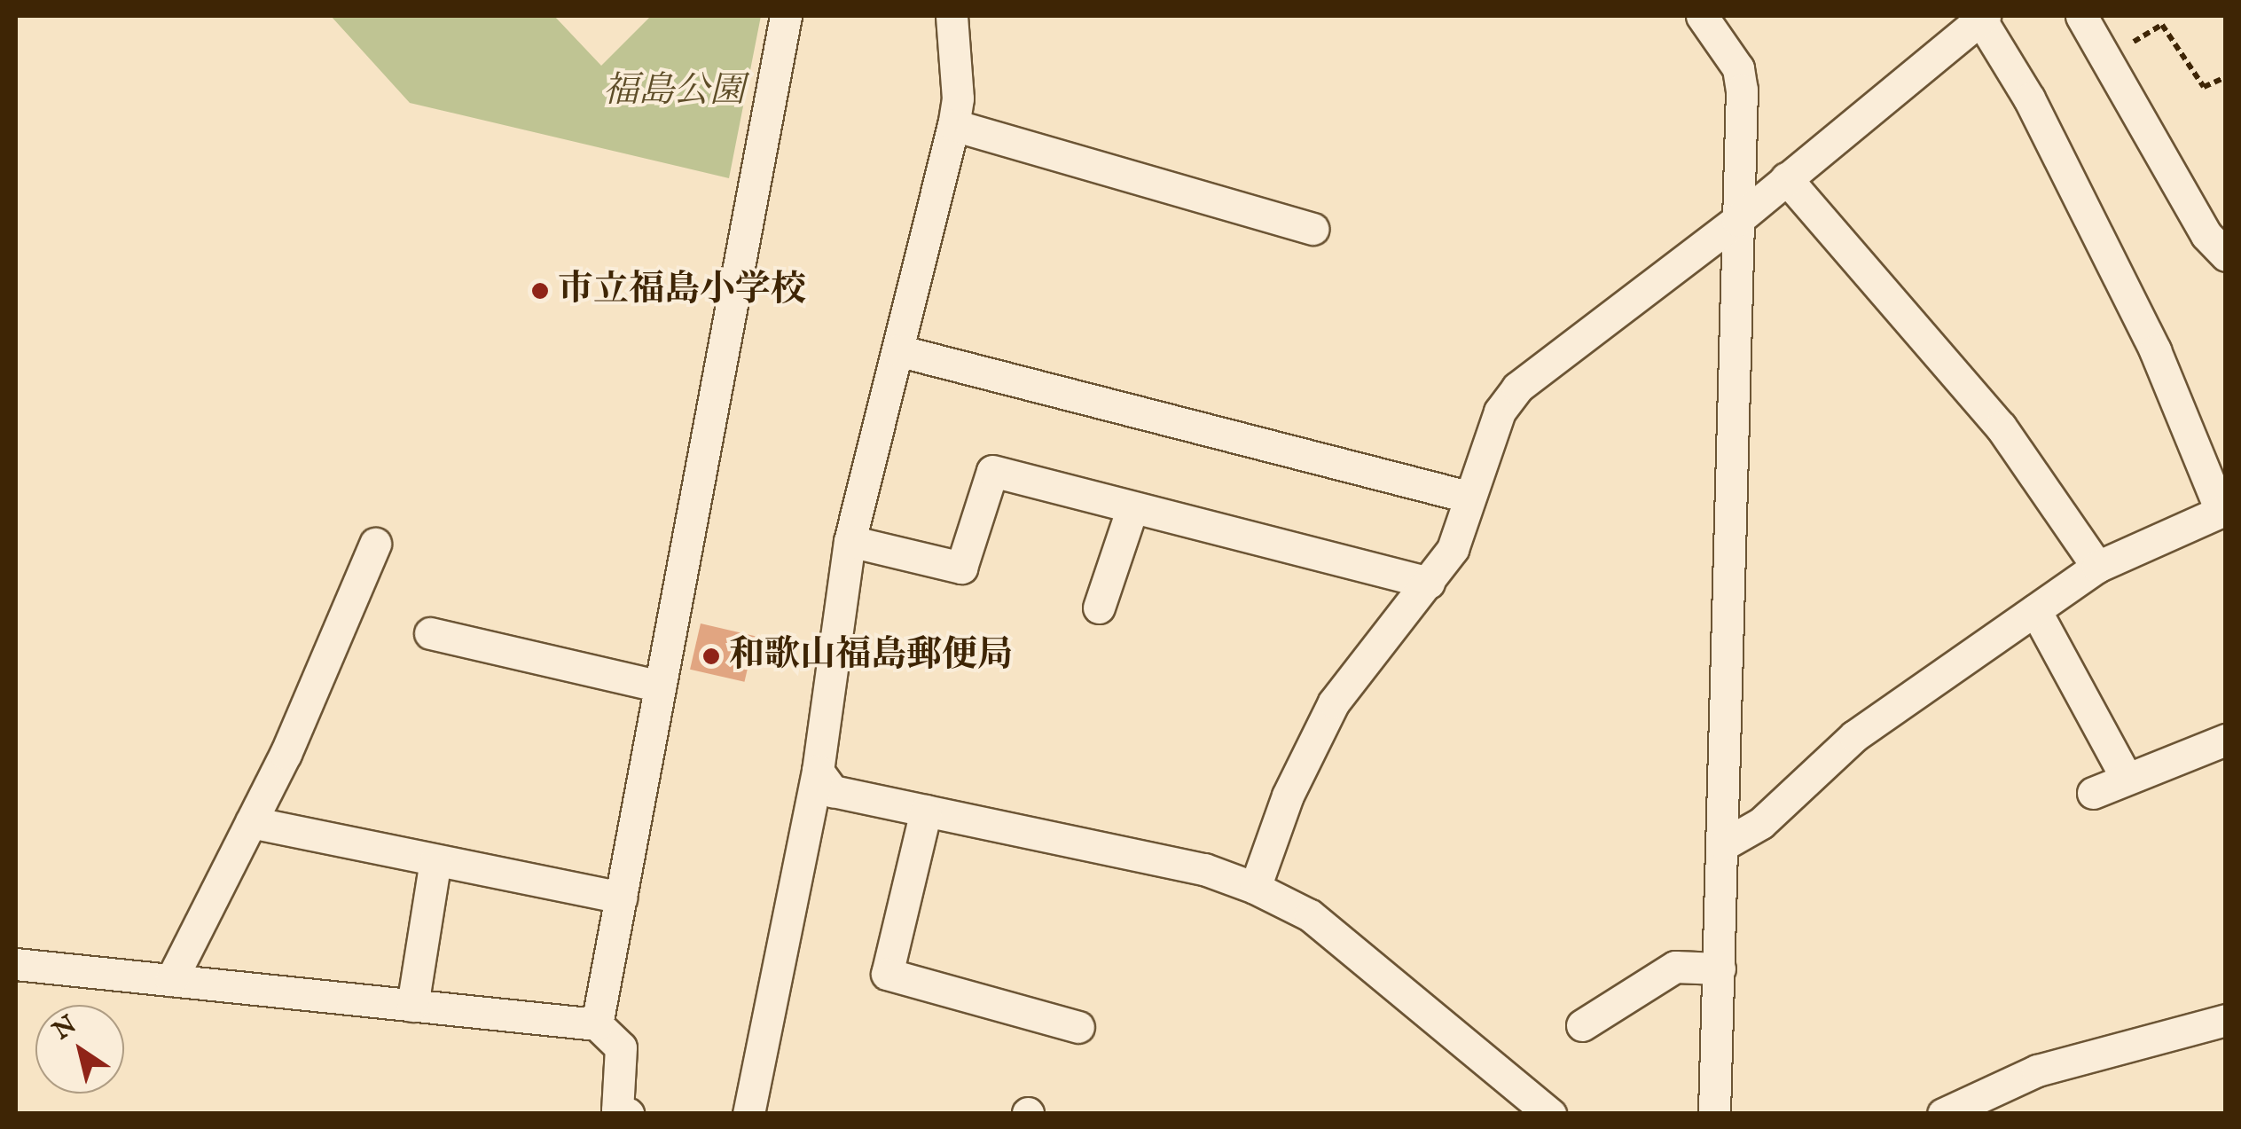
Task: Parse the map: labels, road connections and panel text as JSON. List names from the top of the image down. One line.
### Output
{"parks":["福島公園"],"places":["市立福島小学校","和歌山福島郵便局"],"north":"top left"}
